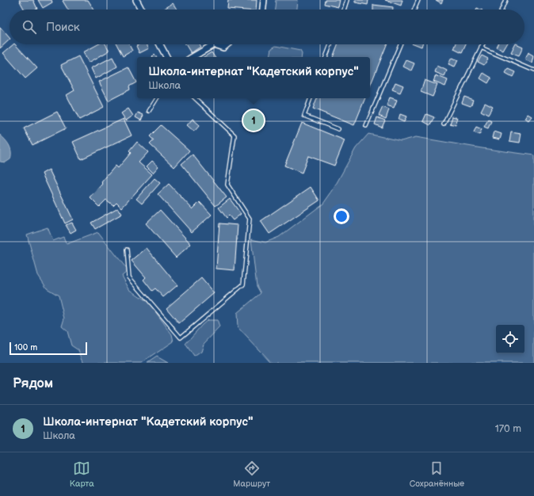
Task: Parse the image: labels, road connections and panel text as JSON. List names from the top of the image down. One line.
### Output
{"scale_bar":"100 m","page":{"search":"Поиск","popup":["Школа-интернат \"Кадетский корпус\"","Школа"],"pins":"1","scale":"100 m","heading":"Рядом","list":[{"mark":"1","name":"Школа-интернат \"Кадетский корпус\"","note":"Школа","value":"170 m"}],"nav":["Карта","Маршрут","Сохранённые"]}}
